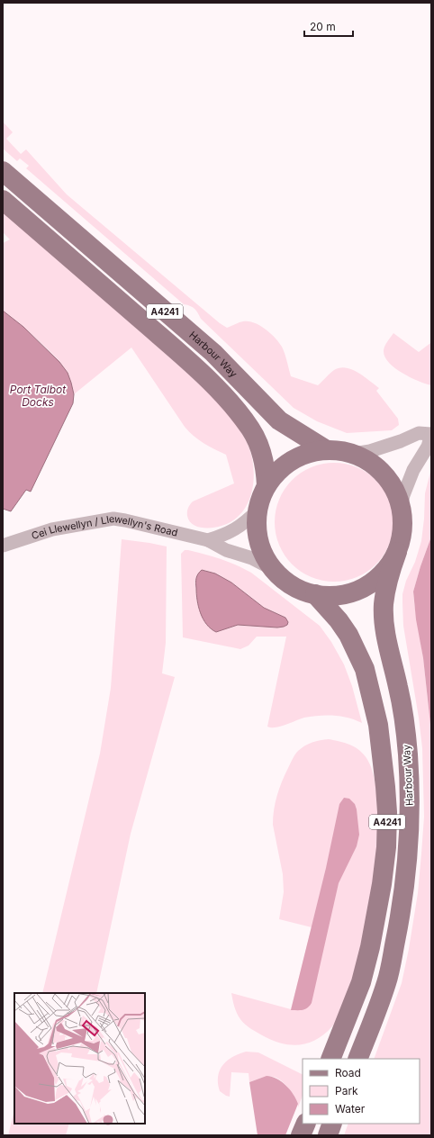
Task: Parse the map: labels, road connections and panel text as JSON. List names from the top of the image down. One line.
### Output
{"streets":{"main road":["A4241","Harbour Way"],"street":["Cei Llewellyn / Llewellyn's Road"]},"crossings":[["A4241","Harbour Way"],["A4241","Cei Llewellyn / Llewellyn's Road"]],"water":["Port Talbot Docks"],"legend":["Road","Park","Water"],"scale_bar":"20 m"}
